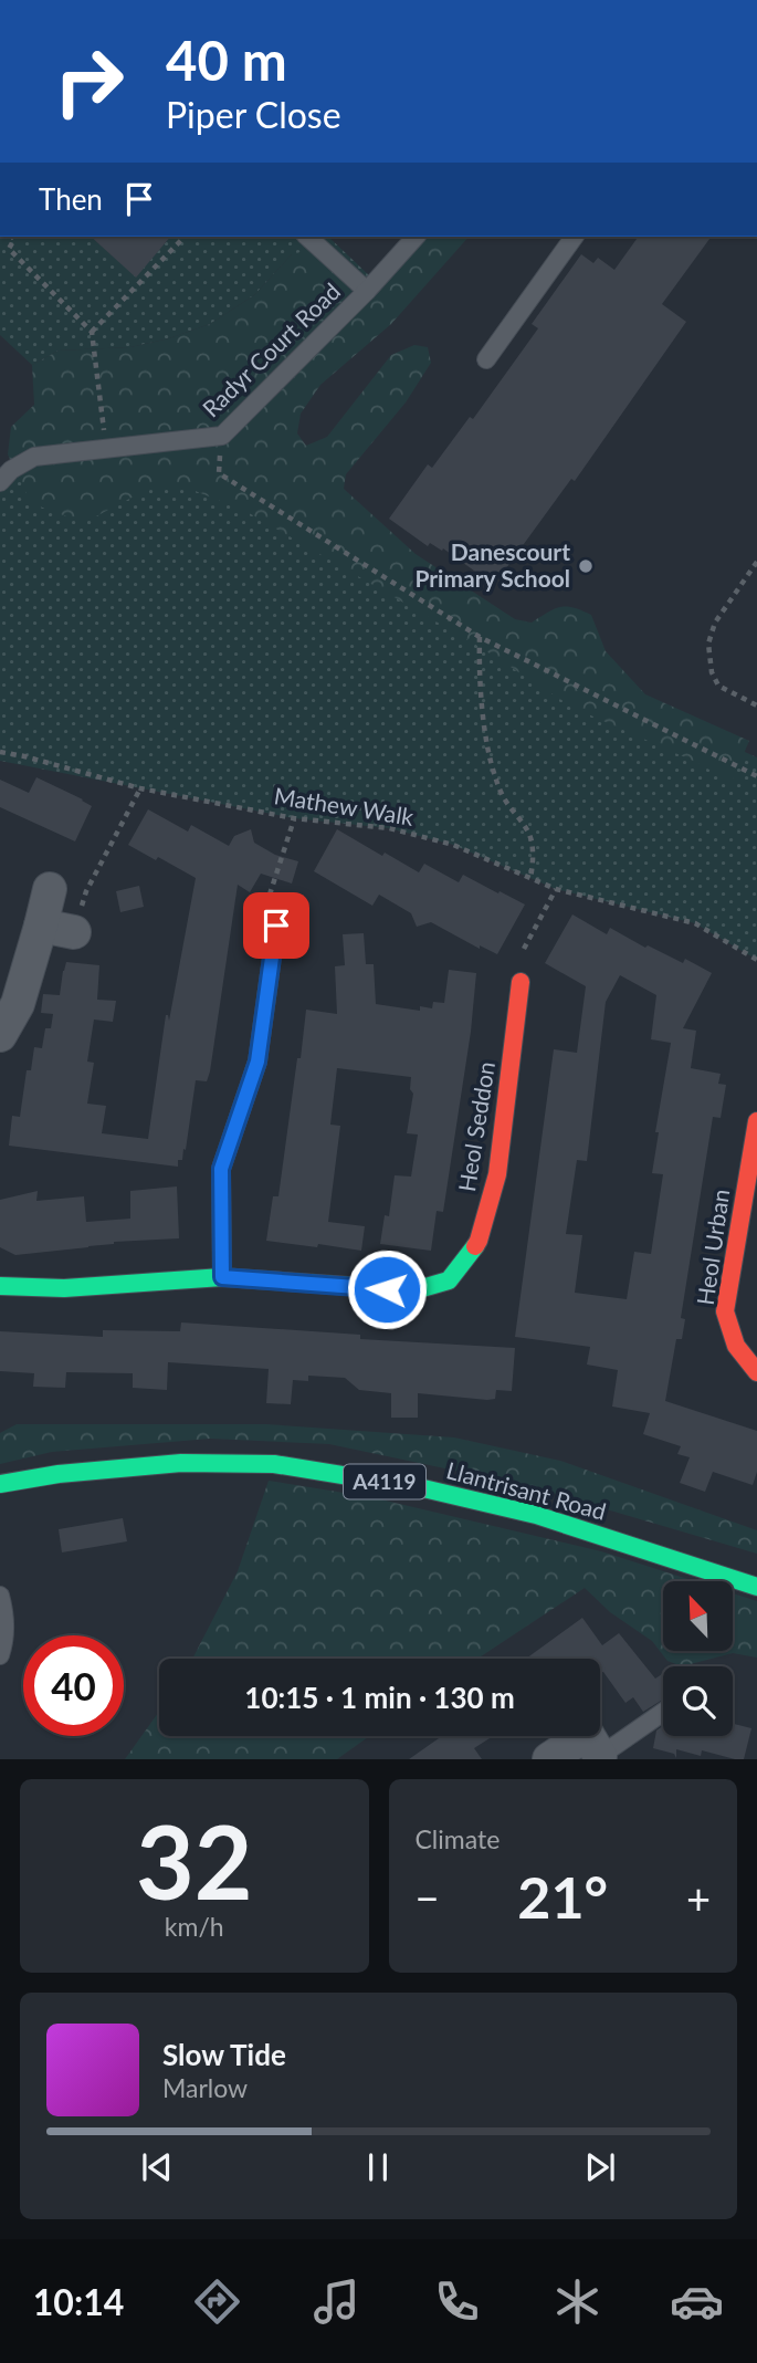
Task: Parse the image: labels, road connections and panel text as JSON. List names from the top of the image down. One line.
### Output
{"streets":{"street":["Heol Seddon","Heol Urban","A4119","Llantrisant Road"],"lane":["Radyr Court Road"],"path":["Mathew Walk"]},"places":["Danescourt Primary School"],"north":"top left","page":{"turn":["40 m","Piper Close"],"then":"Then","limit":"40","trip":"10:15 · 1 min · 130 m","tile":[["32","km/h"],"Climate"],"heat":["−","21°","+"],"song":["Slow Tide","Marlow"],"tabs":"10:14"}}
